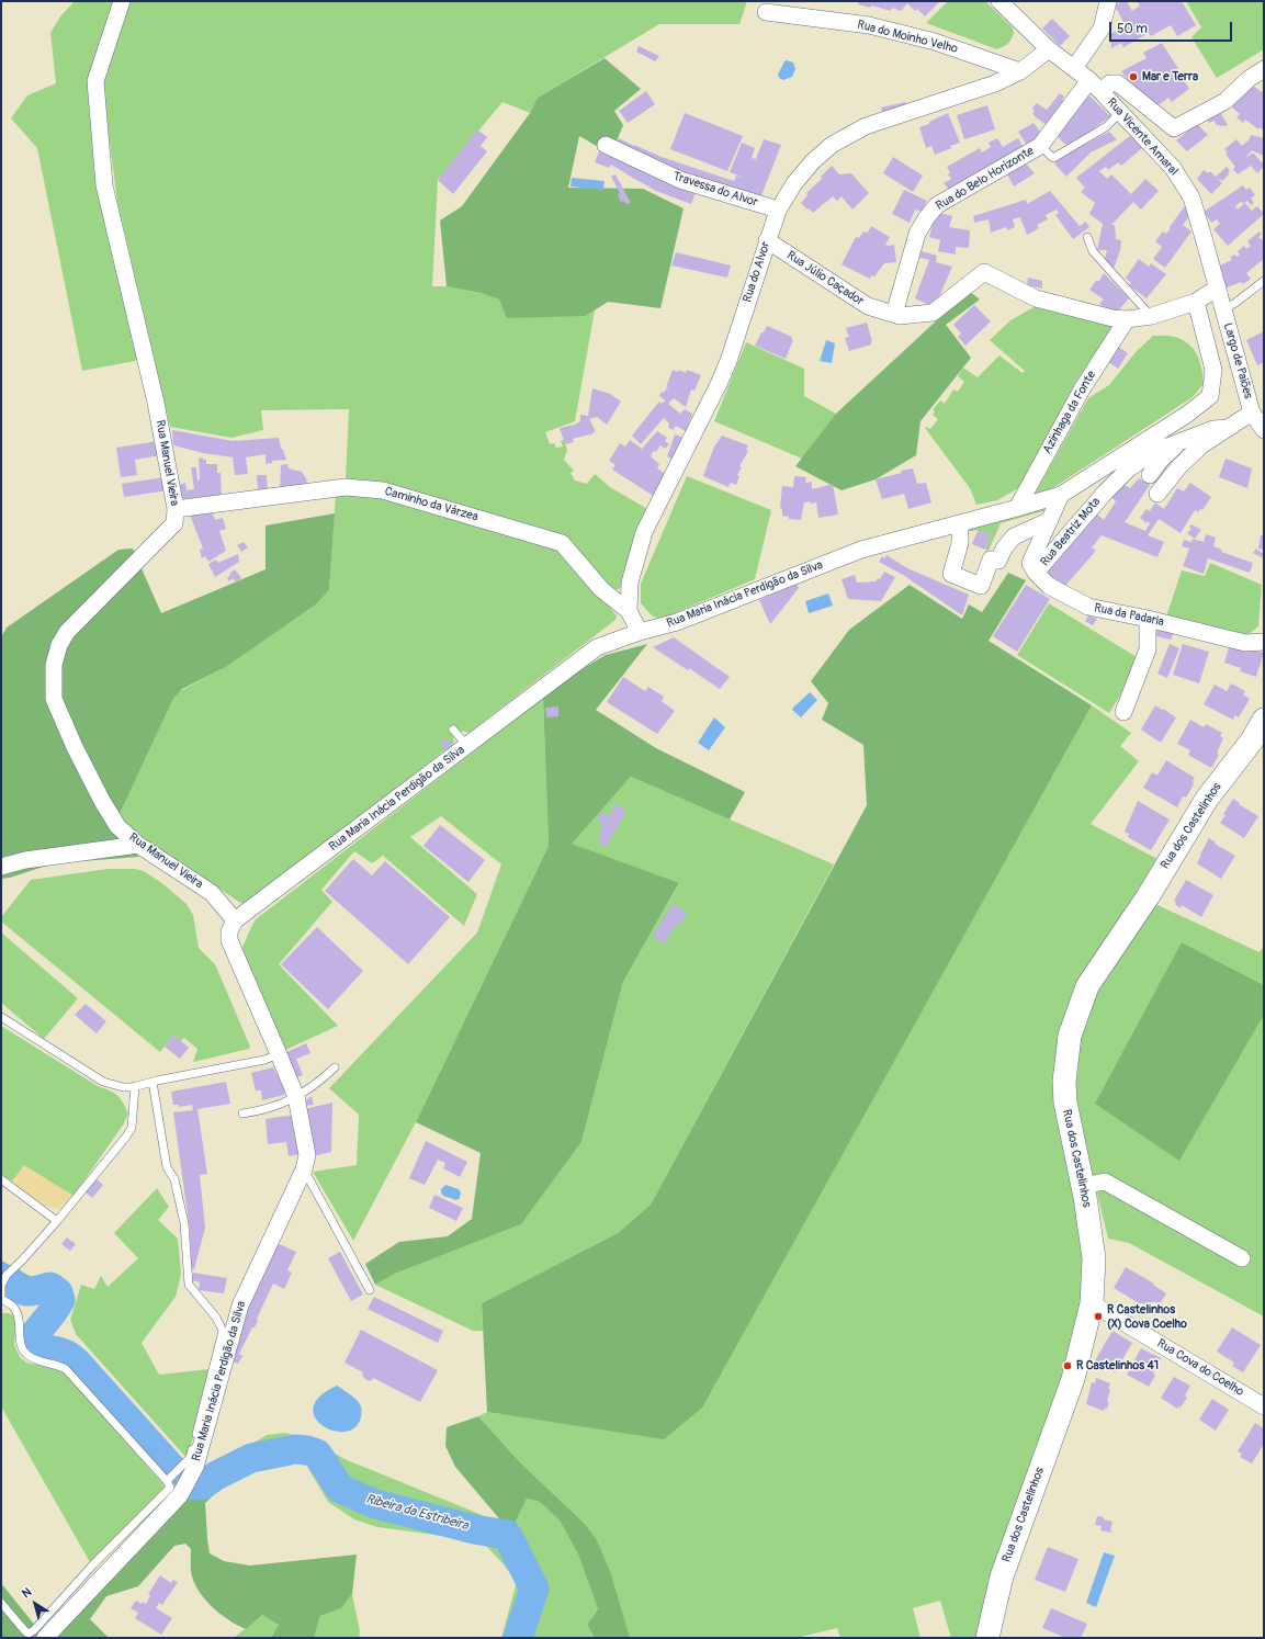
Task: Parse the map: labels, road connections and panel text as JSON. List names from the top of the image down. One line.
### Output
{"streets":{"street":["Rua do Moinho Velho","Rua Vicente Amaral","Rua do Belo Horizonte","Travessa do Alvor","Rua do Alvor","Rua Júlio Caçador","Largo de Paiões","Azinhaga da Fonte","Rua Manuel Vieira","Caminho da Várzea","Rua Beatriz Mota","Rua Maria Inácia Perdigão da Silva","Rua da Padaria","Rua dos Castelinhos","Rua Cova do Coelho"]},"crossings":[["Rua do Moinho Velho","Rua do Alvor"],["Rua Vicente Amaral","Rua do Belo Horizonte"],["Rua Vicente Amaral","Rua do Alvor"],["Rua Vicente Amaral","Largo de Paiões"],["Rua do Belo Horizonte","Rua Júlio Caçador"],["Travessa do Alvor","Rua do Alvor"],["Rua do Alvor","Rua Júlio Caçador"],["Rua do Alvor","Caminho da Várzea"],["Rua do Alvor","Rua Maria Inácia Perdigão da Silva"],["Rua Júlio Caçador","Azinhaga da Fonte"],["Azinhaga da Fonte","Rua Maria Inácia Perdigão da Silva"],["Rua Manuel Vieira","Caminho da Várzea"],["Rua Manuel Vieira","Rua Maria Inácia Perdigão da Silva"],["Rua Beatriz Mota","Rua da Padaria"],["Rua dos Castelinhos","Rua Cova do Coelho"]],"water":["Ribeira da Estribeira"],"places":["Mar e Terra","R Castelinhos (X) Cova Coelho","R Castelinhos 41"],"scale_bar":"50 m","north":"top left"}
